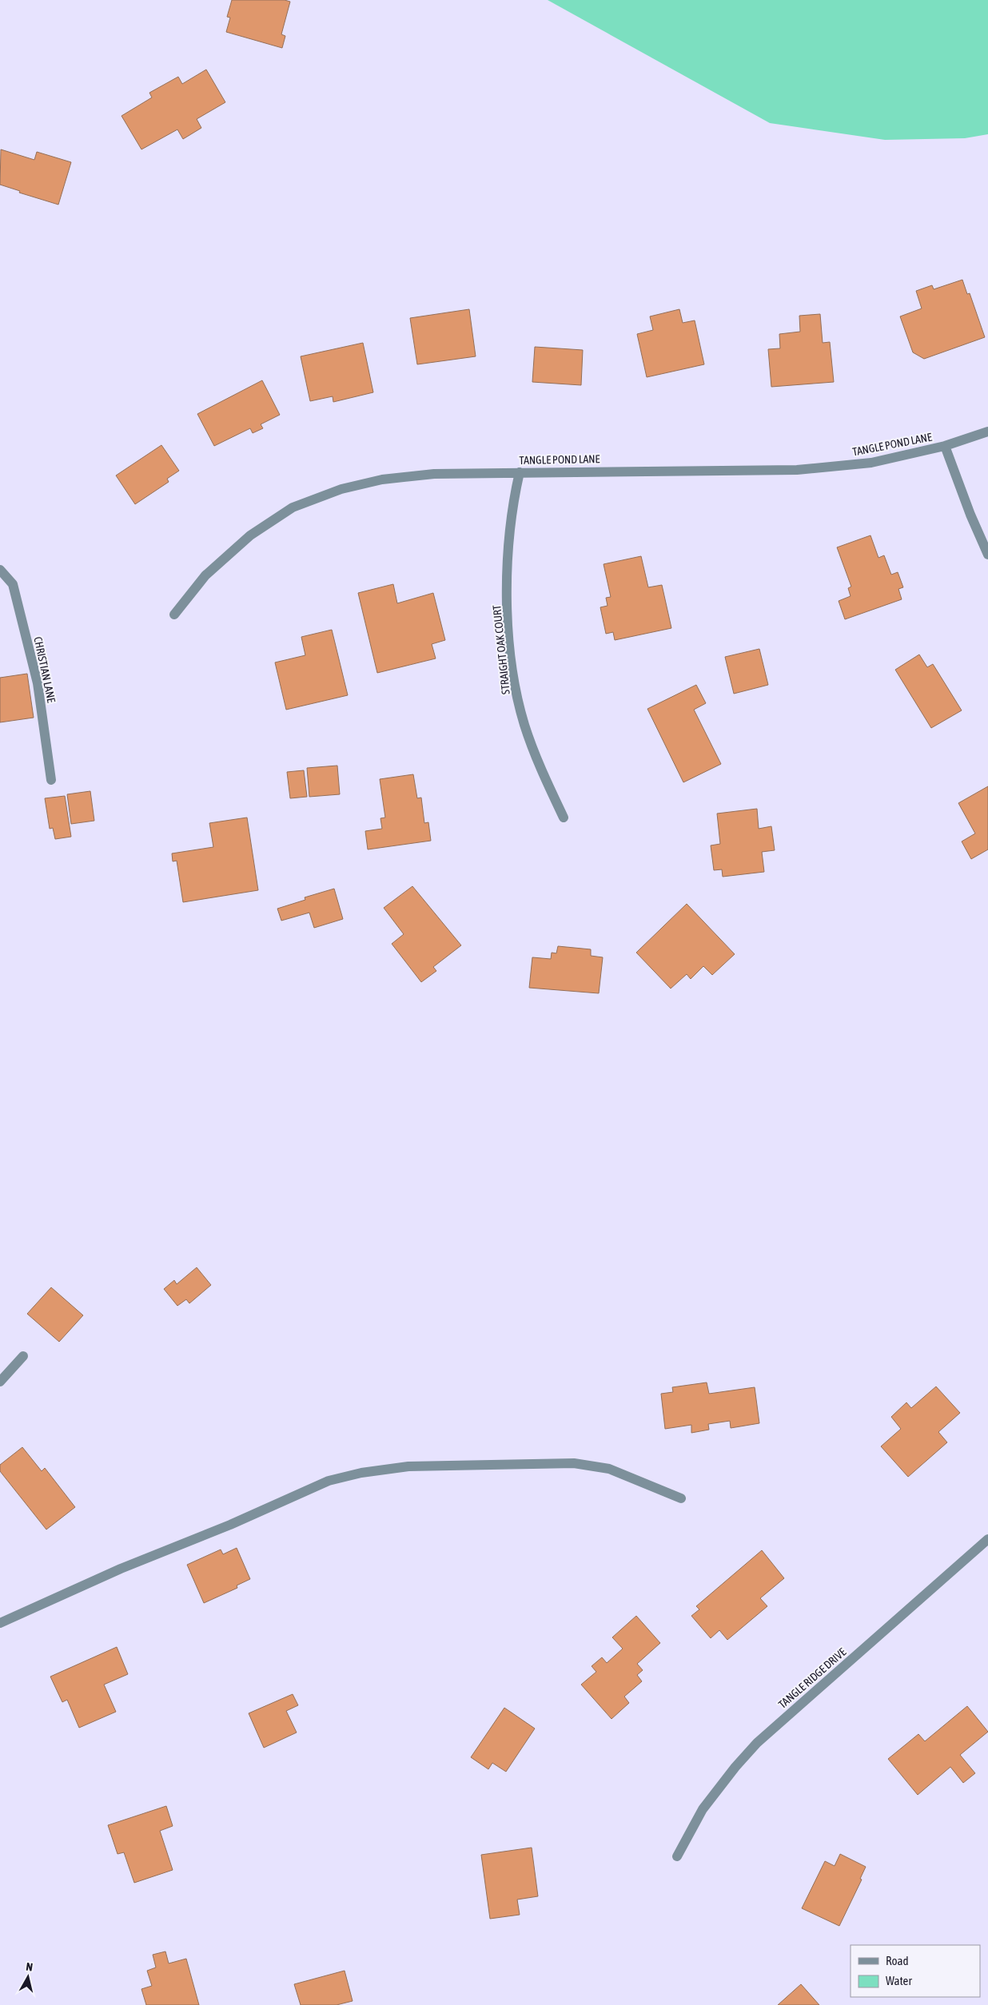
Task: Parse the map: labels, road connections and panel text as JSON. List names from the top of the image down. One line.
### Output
{"streets":{"street":["TANGLE POND LANE","STRAIGHT OAK COURT","CHRISTIAN LANE","TANGLE RIDGE DRIVE"]},"crossings":[["TANGLE POND LANE","STRAIGHT OAK COURT"]],"legend":["Road","Water"],"north":"top"}
